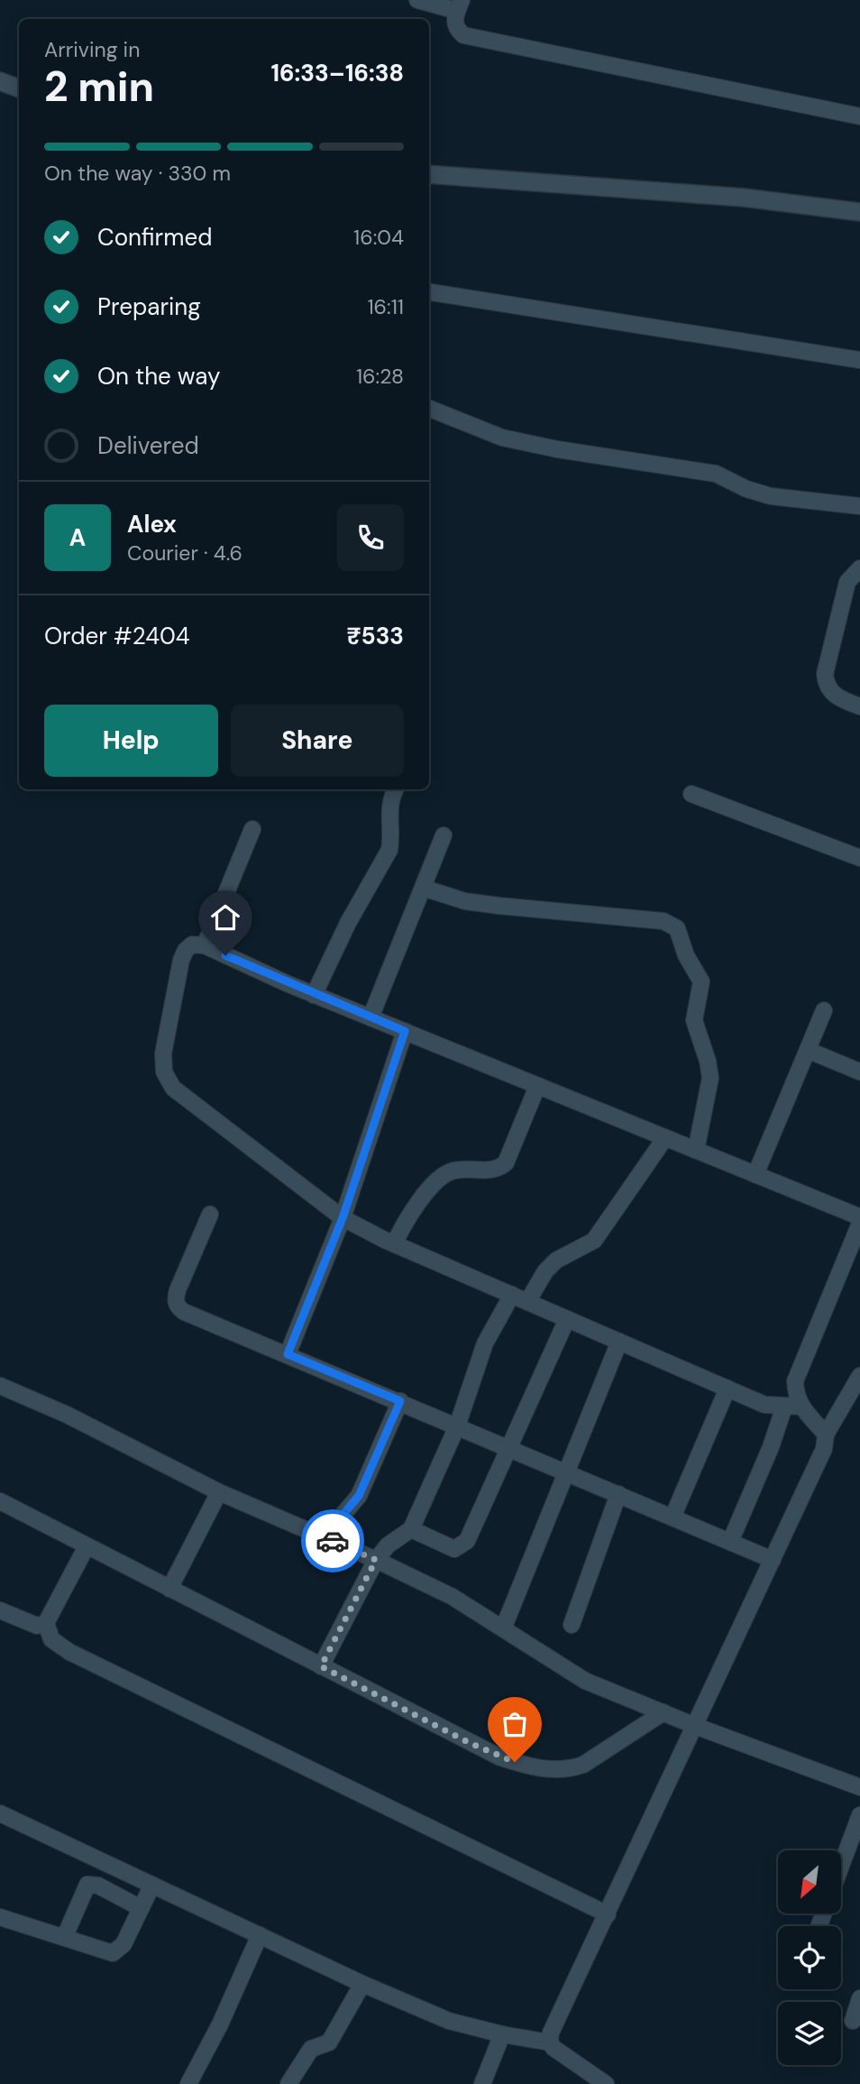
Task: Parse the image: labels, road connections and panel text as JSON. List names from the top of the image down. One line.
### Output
{"north":"bottom left","page":{"heading":["2 min","Arriving in","16:33–16:38"],"panel":["Alex","Courier · 4.6","Order #2404","₹533"],"bar":"On the way · 330 m","list":[["Confirmed","16:04"],["Preparing","16:11"],["On the way","16:28"],"Delivered"],"round":"A","buttons":["Help","Share"]}}
